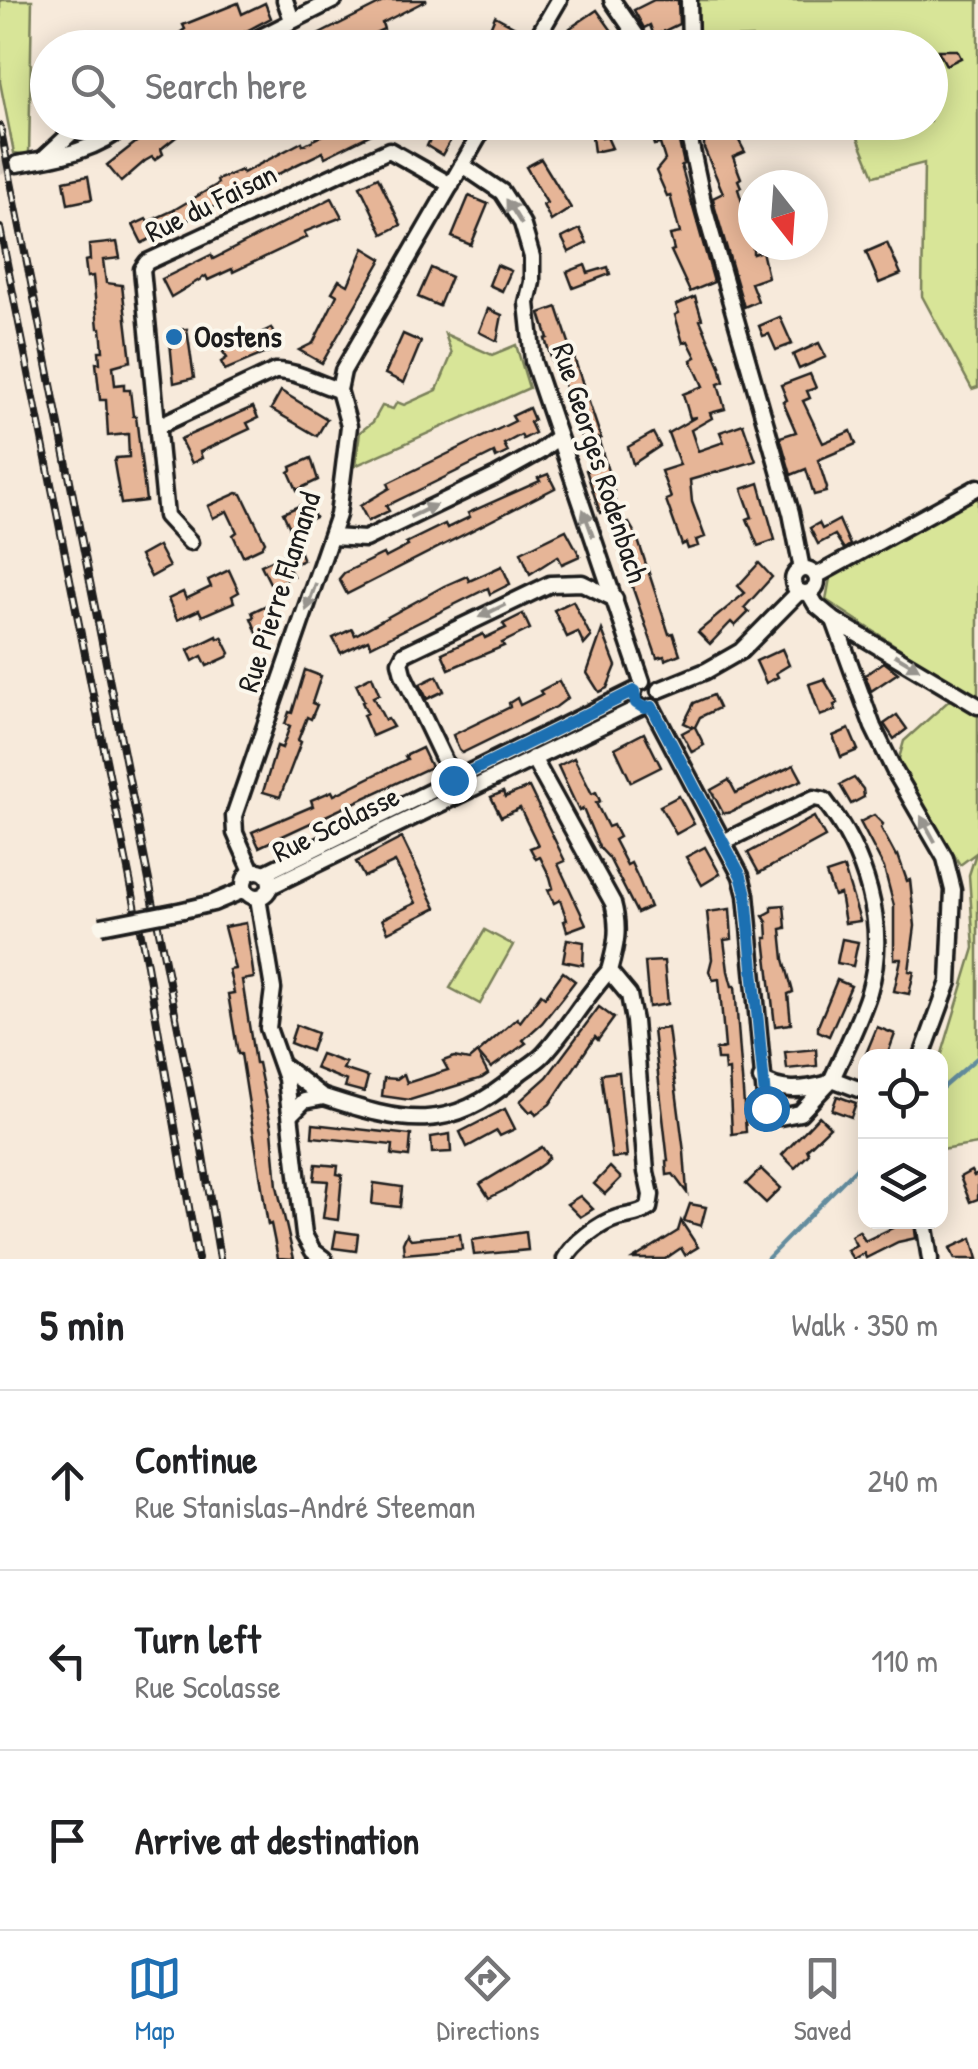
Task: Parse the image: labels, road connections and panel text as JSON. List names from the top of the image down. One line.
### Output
{"streets":{"street":["Rue du Faisan","Rue Georges Rodenbach","Rue Pierre Flamand","Rue Scolasse"]},"crossings":[["Rue Georges Rodenbach","Rue Scolasse"],["Rue Pierre Flamand","Rue Scolasse"]],"one_way":["Rue Georges Rodenbach","Rue Pierre Flamand"],"places":["Oostens"],"north":"bottom","page":{"search":"Search here","heading":["5 min","Walk · 350 m"],"list":[["Continue","Rue Stanislas-André Steeman","240 m"],["Turn left","Rue Scolasse","110 m"],"Arrive at destination"],"nav":["Map","Directions","Saved"]}}
